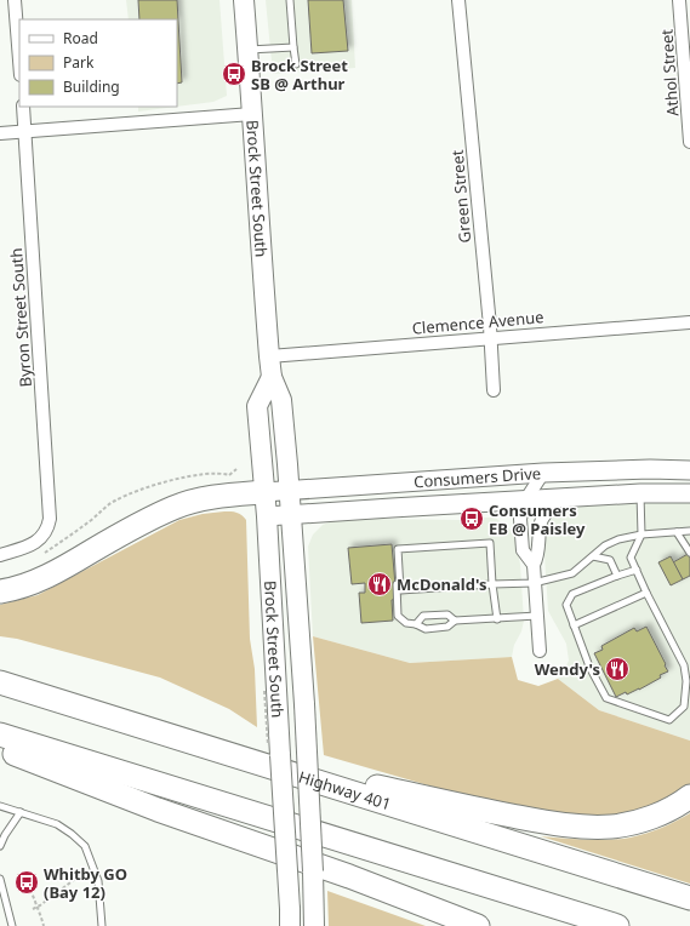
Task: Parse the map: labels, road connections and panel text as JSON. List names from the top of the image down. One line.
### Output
{"streets":{"highway":["Highway 401"],"main road":["Brock Street South","Consumers Drive"],"street":["Athol Street","Green Street","Byron Street South","Clemence Avenue"]},"crossings":[["Brock Street South","Clemence Avenue"],["Brock Street South","Consumers Drive"],["Green Street","Clemence Avenue"]],"places":{"bus stop":["Brock Street SB @ Arthur","Consumers EB @ Paisley","Whitby GO (Bay 12)"],"restaurant":["McDonald's","Wendy's"]},"legend":["Road","Park","Building"]}
